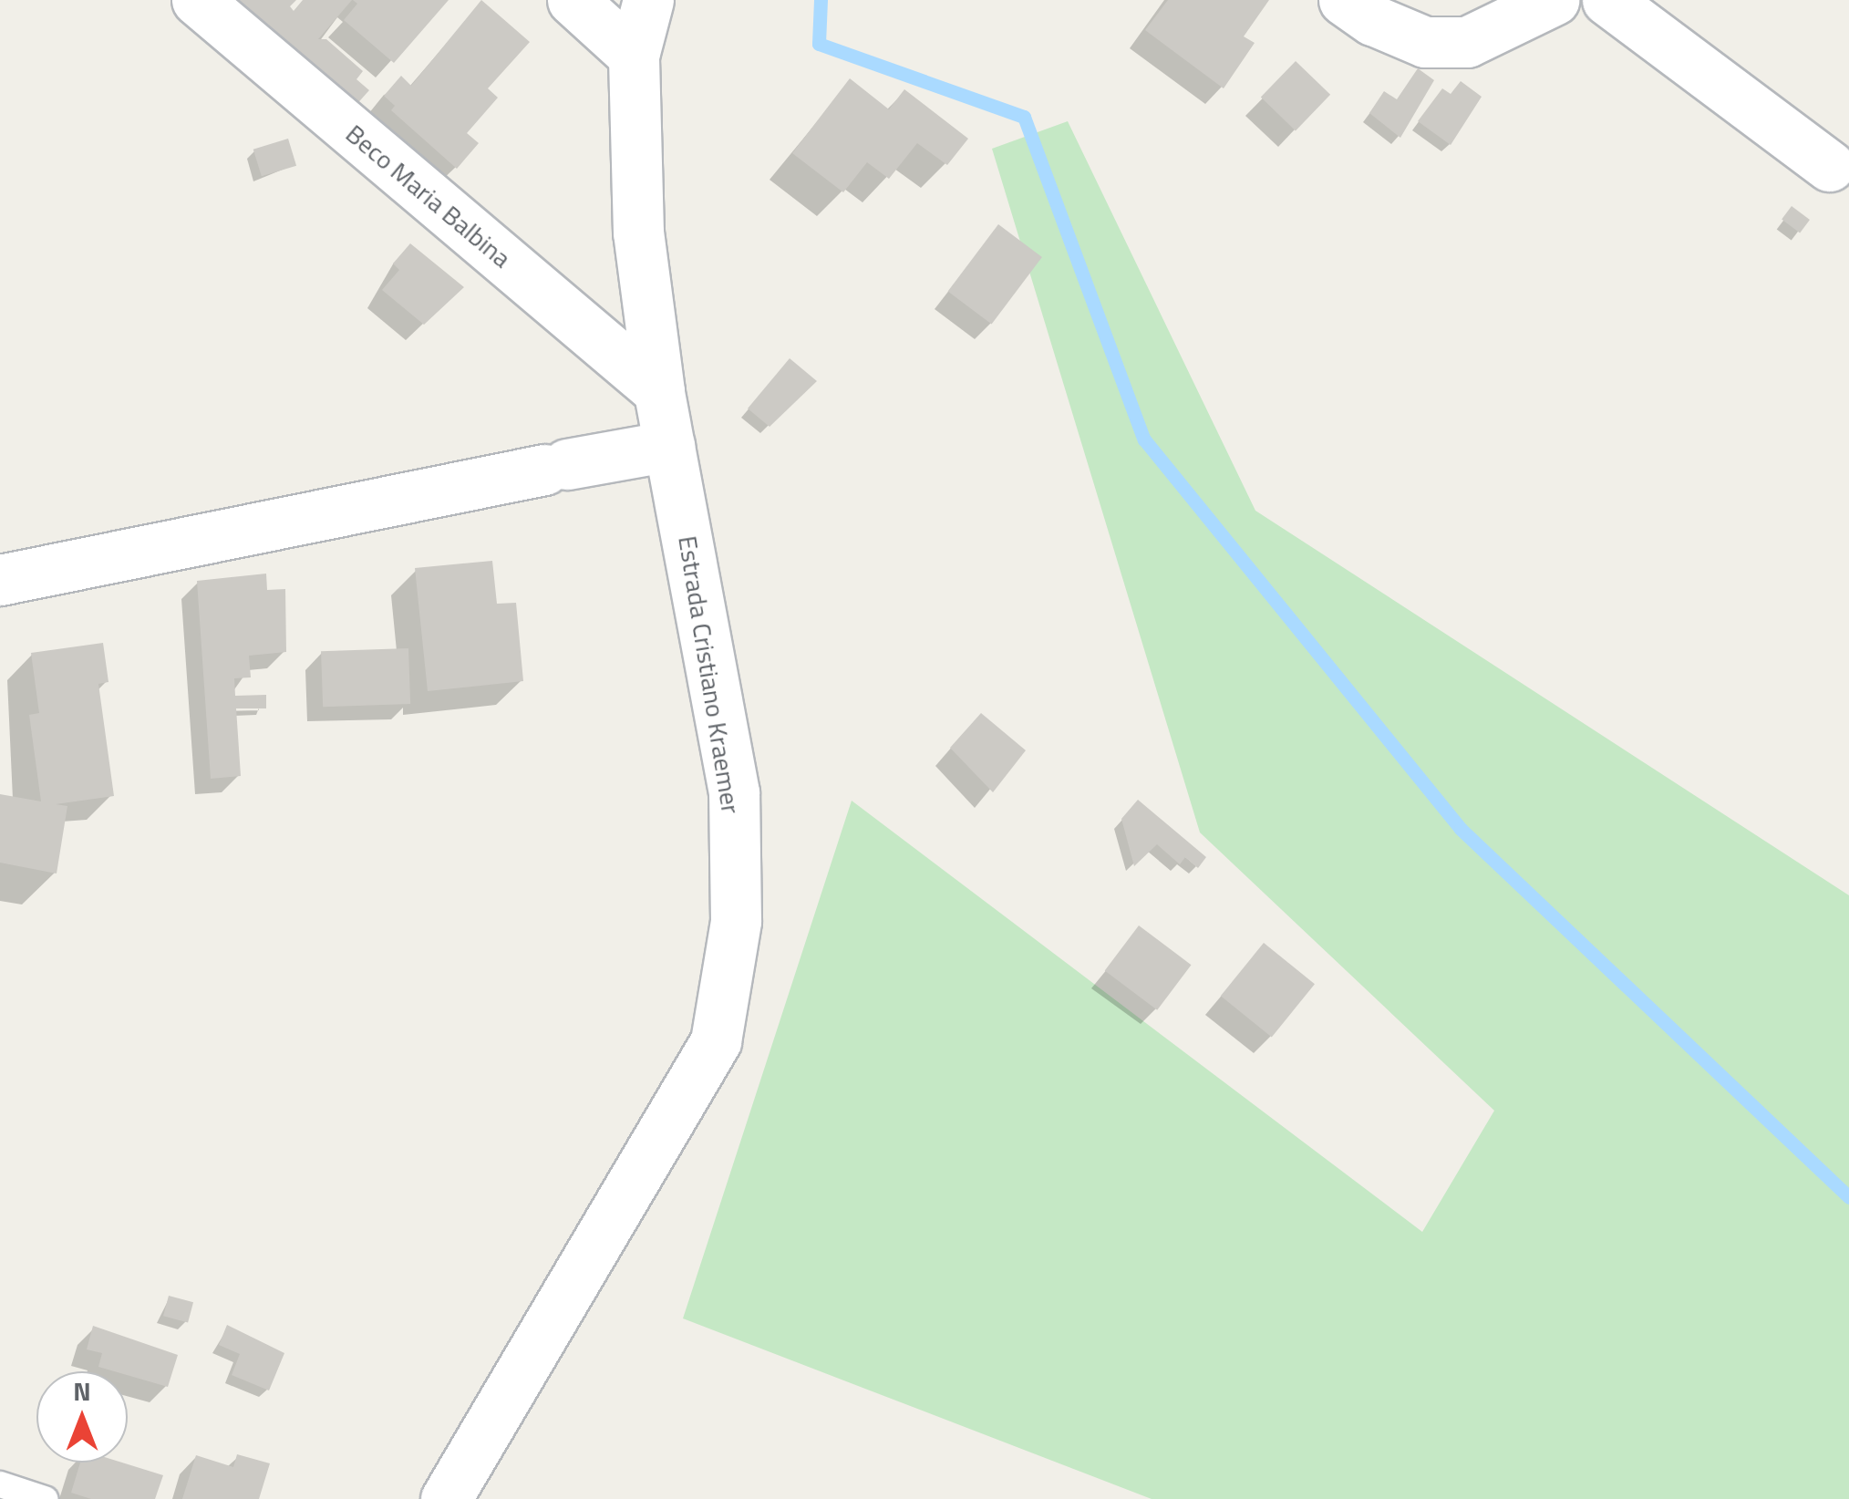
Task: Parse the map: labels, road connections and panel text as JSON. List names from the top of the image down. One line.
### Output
{"streets":{"street":["Beco Maria Balbina","Estrada Cristiano Kraemer"]},"crossings":[["Beco Maria Balbina","Estrada Cristiano Kraemer"]],"north":"top"}
